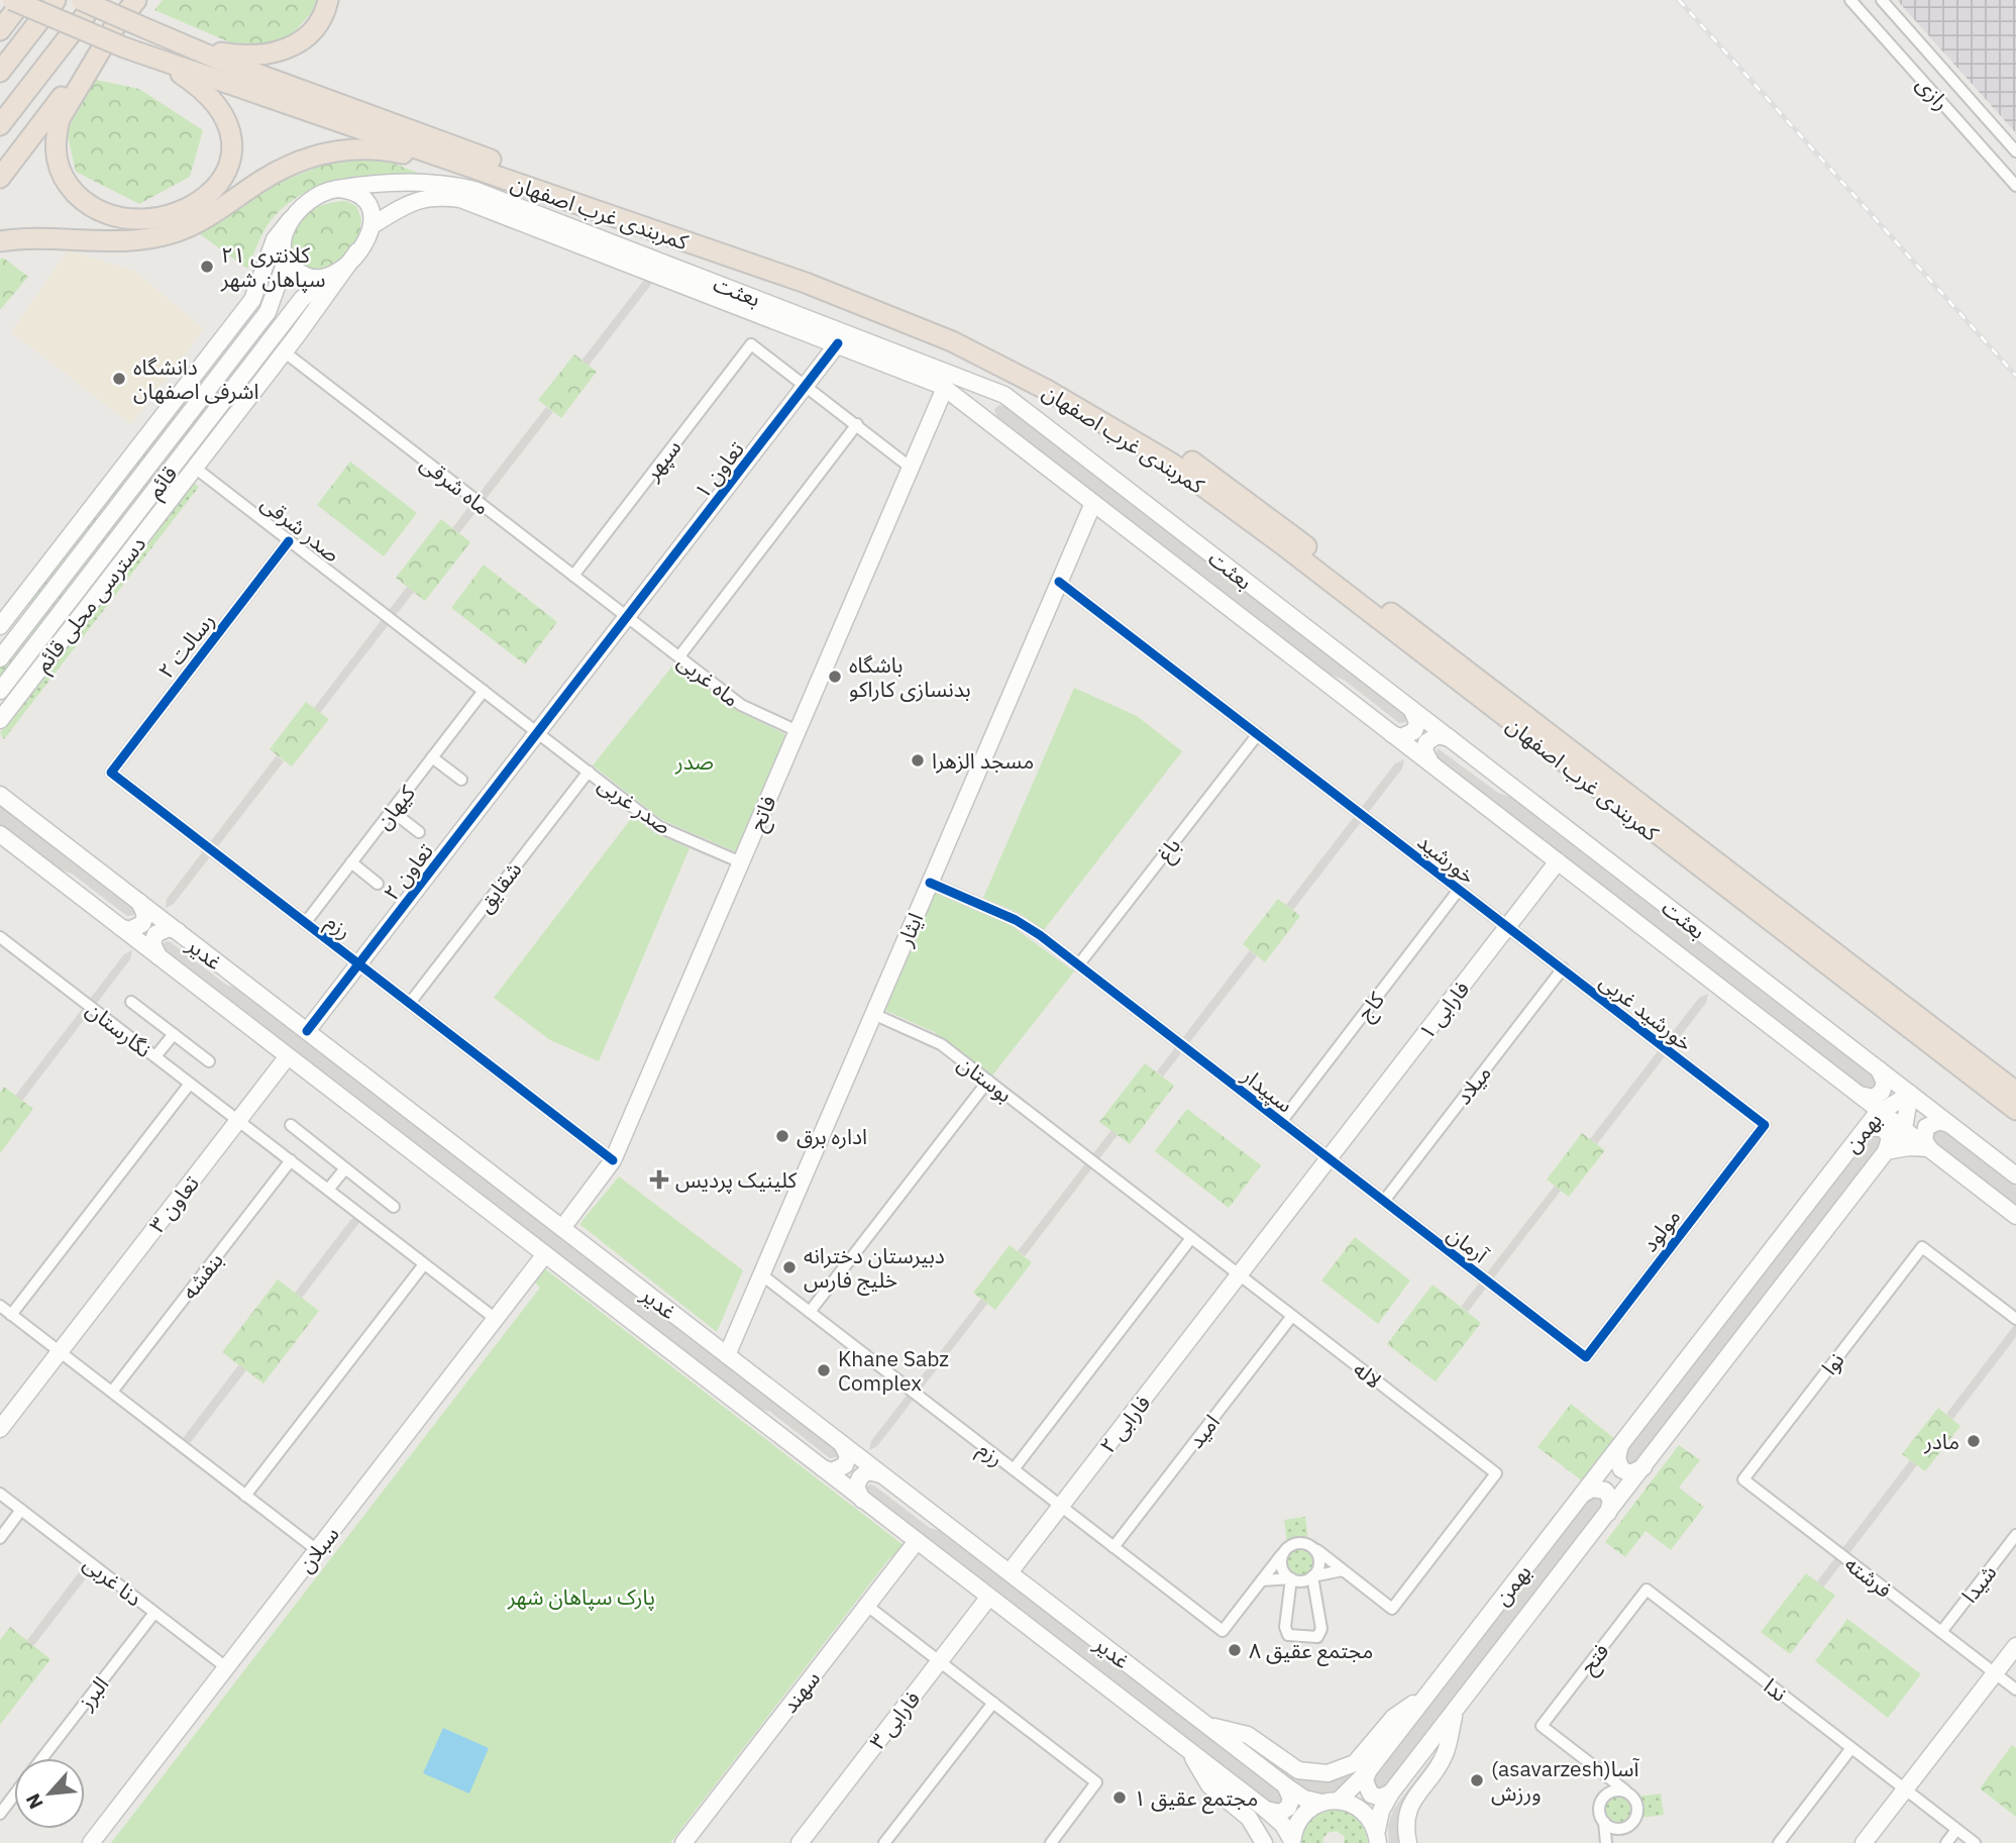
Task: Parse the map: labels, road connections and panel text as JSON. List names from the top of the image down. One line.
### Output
{"streets":{"highway":["کمربندی غرب اصفهان"],"main road":["بعثت","تعاون ۱","قائم","دسترسی محلی قائم","فاتح","تعاون ۲","ایثار","غدیر","فارابی ۱","بهمن","تعاون ۳","فارابی ۲","سبلان","سهند","فارابی ۳"],"street":["رازی","سپهر","ماه شرقی","صدر شرقی","رسالت ۲","ماه غربی","صدر غربی","کیهان","باغ","خورشید","شقایق","رزم","کاج","خورشید غربی","نگارستان","بوستان","میلاد","سپیدار","مولود","آرمان","بنفشه","نوا","لاله","امید","فرشته","دنا غربی","شیدا","فتح","ندا","البرز"]},"crossings":[["بعثت","تعاون ۱"],["بعثت","قائم"],["بعثت","دسترسی محلی قائم"],["بعثت","فاتح"],["بعثت","ایثار"],["بعثت","فارابی ۱"],["بعثت","بهمن"],["سپهر","تعاون ۱"],["سپهر","ماه شرقی"],["تعاون ۱","ماه شرقی"],["تعاون ۱","صدر شرقی"],["تعاون ۱","ماه غربی"],["تعاون ۱","صدر غربی"],["تعاون ۱","تعاون ۲"],["قائم","دسترسی محلی قائم"],["ماه شرقی","دسترسی محلی قائم"],["ماه شرقی","ماه غربی"],["صدر شرقی","دسترسی محلی قائم"],["صدر شرقی","رسالت ۲"],["صدر شرقی","صدر غربی"],["صدر شرقی","کیهان"],["صدر شرقی","تعاون ۲"],["رسالت ۲","رزم"],["ماه غربی","فاتح"],["صدر غربی","فاتح"],["صدر غربی","تعاون ۲"],["صدر غربی","شقایق"],["کیهان","رزم"],["فاتح","رزم"],["فاتح","غدیر"],["باغ","خورشید"],["باغ","سپیدار"],["خورشید","ایثار"],["خورشید","کاج"],["خورشید","فارابی ۱"],["خورشید","خورشید غربی"],["تعاون ۲","رزم"],["تعاون ۲","غدیر"],["شقایق","رزم"],["رزم","ایثار"],["رزم","فارابی ۲"],["رزم","امید"],["ایثار","غدیر"],["ایثار","بوستان"],["ایثار","سپیدار"],["غدیر","بهمن"],["غدیر","تعاون ۳"],["غدیر","فارابی ۲"],["غدیر","سبلان"],["غدیر","سهند"],["غدیر","فارابی ۳"],["کاج","سپیدار"],["فارابی ۱","خورشید غربی"],["فارابی ۱","سپیدار"],["فارابی ۱","آرمان"],["فارابی ۱","لاله"],["فارابی ۱","فارابی ۲"],["خورشید غربی","میلاد"],["خورشید غربی","مولود"],["نگارستان","تعاون ۳"],["نگارستان","بنفشه"],["نگارستان","سبلان"],["بوستان","لاله"],["میلاد","آرمان"],["سپیدار","آرمان"],["مولود","آرمان"],["نوا","فرشته"],["لاله","فارابی ۲"],["لاله","امید"],["سبلان","دنا غربی"],["فرشته","شیدا"],["دنا غربی","البرز"],["فتح","ندا"]],"parks":["صدر","پارک سپاهان شهر"],"places":{"other":["کلانتری ۲۱ سپاهان شهر","دانشگاه اشرفی اصفهان","باشگاه بدنسازی کاراکو","مسجد الزهرا","اداره برق","دبیرستان دخترانه خلیج فارس","Khane Sabz Complex","مادر","مجتمع عقیق ۸","(asavarzesh)آسا ورزش","مجتمع عقیق ۱"],"health":["کلینیک پردیس"]},"north":"bottom left"}
